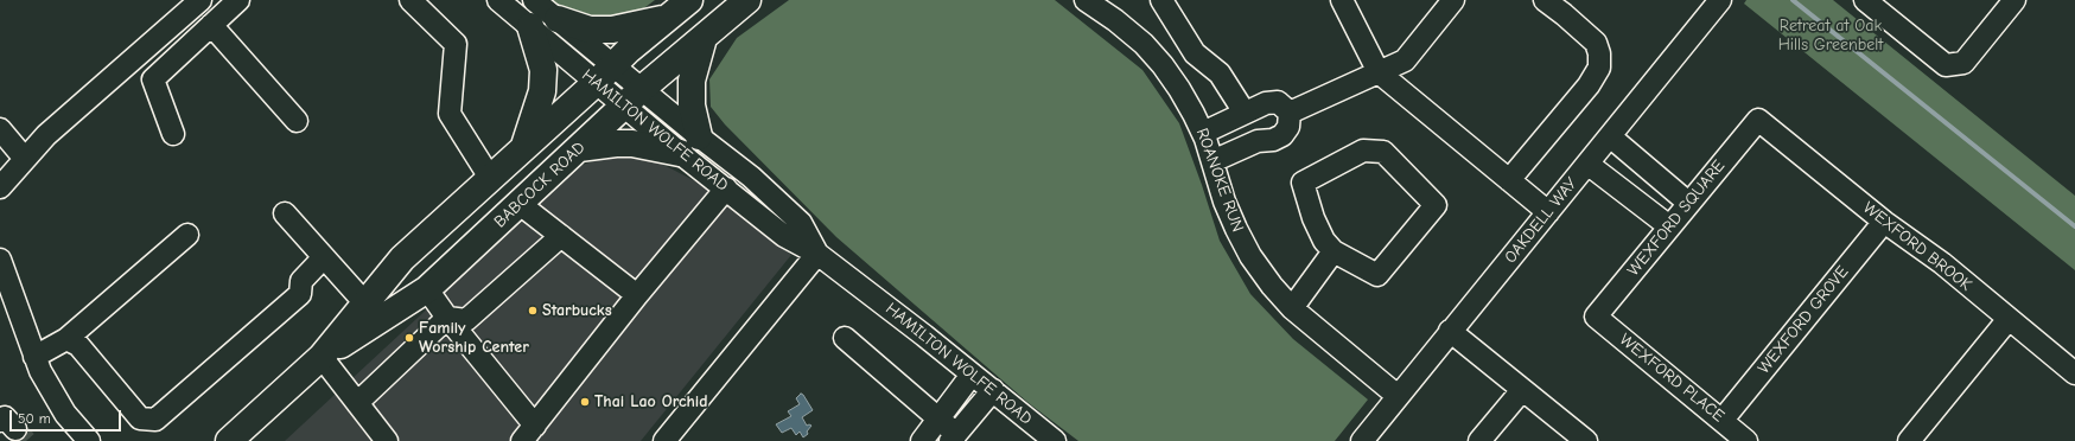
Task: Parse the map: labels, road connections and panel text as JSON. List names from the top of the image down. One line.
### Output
{"streets":{"main road":["BABCOCK ROAD"],"street":["HAMILTON WOLFE ROAD","ROANOKE RUN","WEXFORD SQUARE","OAKDELL WAY","WEXFORD BROOK","WEXFORD GROVE","WEXFORD PLACE"]},"crossings":[["HAMILTON WOLFE ROAD","BABCOCK ROAD"],["ROANOKE RUN","OAKDELL WAY"],["WEXFORD SQUARE","WEXFORD BROOK"],["WEXFORD SQUARE","WEXFORD PLACE"],["WEXFORD BROOK","WEXFORD GROVE"],["WEXFORD GROVE","WEXFORD PLACE"]],"parks":["Retreat at Oak Hills Greenbelt"],"places":["Starbucks","Family Worship Center","Thai Lao Orchid"],"scale_bar":"50 m"}
